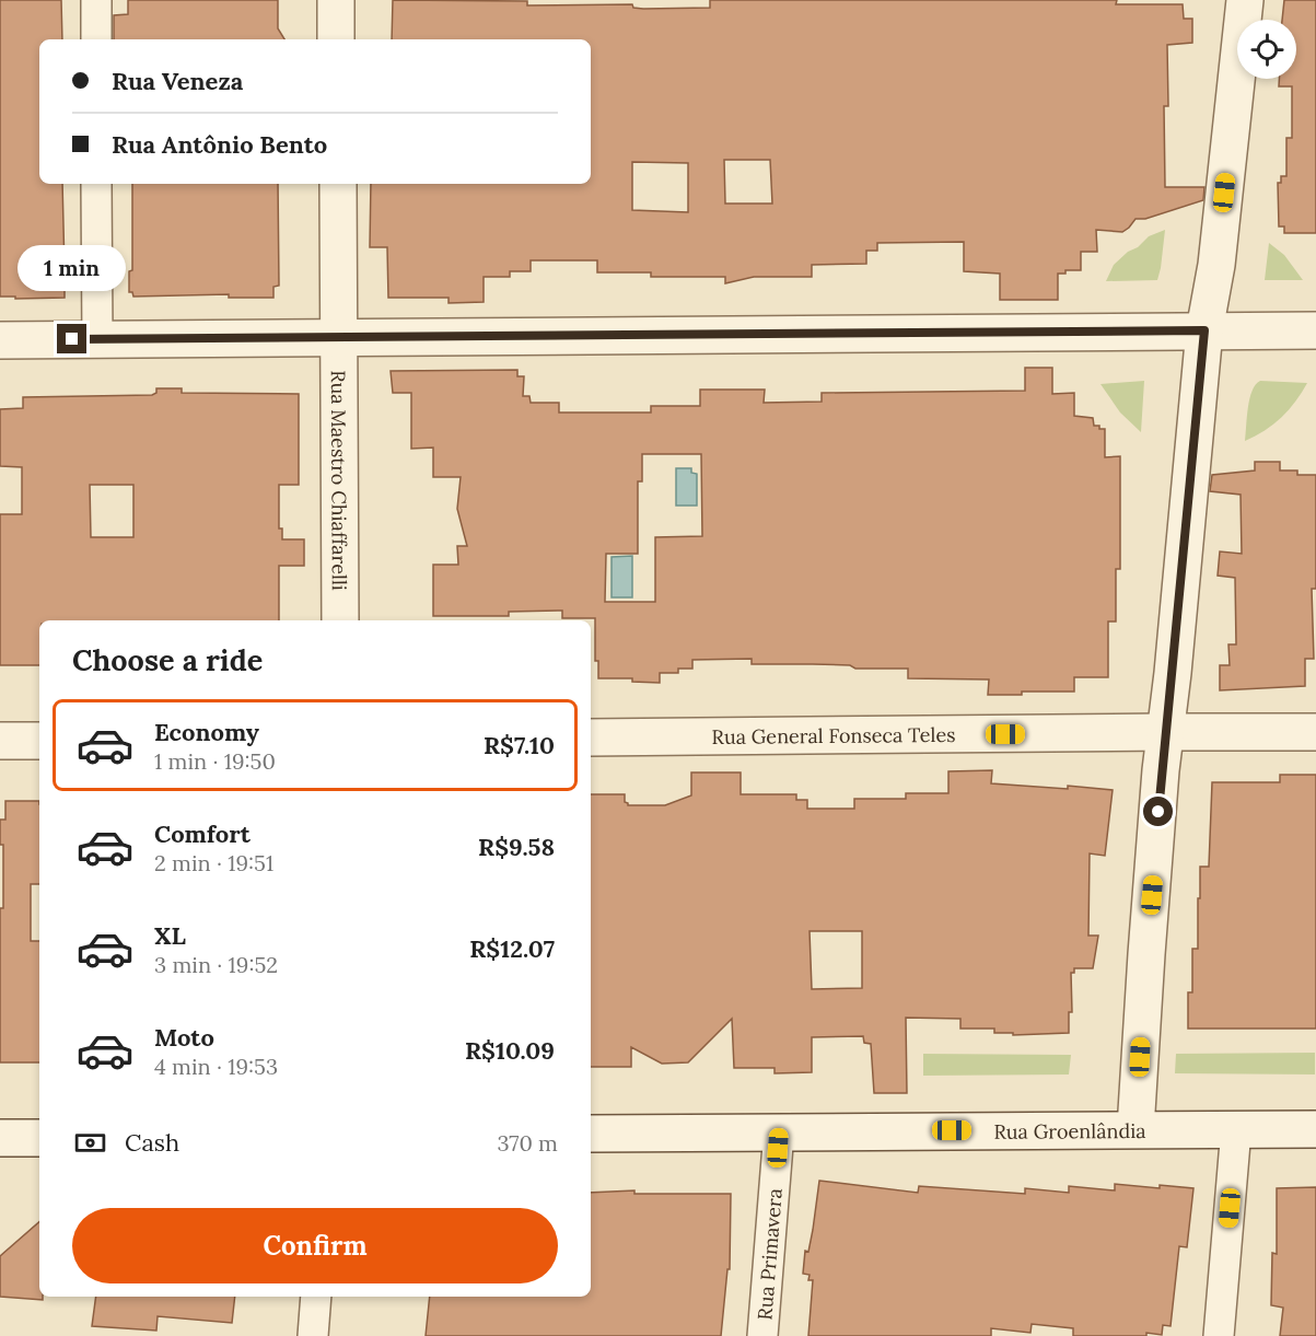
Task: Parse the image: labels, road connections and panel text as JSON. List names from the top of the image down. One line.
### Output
{"streets":{"street":["Rua Maestro Chiaffarelli","Rua General Fonseca Teles","Rua Groenlândia","Rua Primavera"]},"crossings":[["Rua Groenlândia","Rua Primavera"]],"page":{"banner":["Rua Veneza","Rua Antônio Bento"],"bubble":"1 min","heading":"Choose a ride","list":[{"name":"Economy","note":"1 min · 19:50","value":"R$7.10"},{"name":"Comfort","note":"2 min · 19:51","value":"R$9.58"},{"name":"XL","note":"3 min · 19:52","value":"R$12.07"},{"name":"Moto","note":"4 min · 19:53","value":"R$10.09"}],"pay":["Cash","370 m"],"buttons":"Confirm"}}
